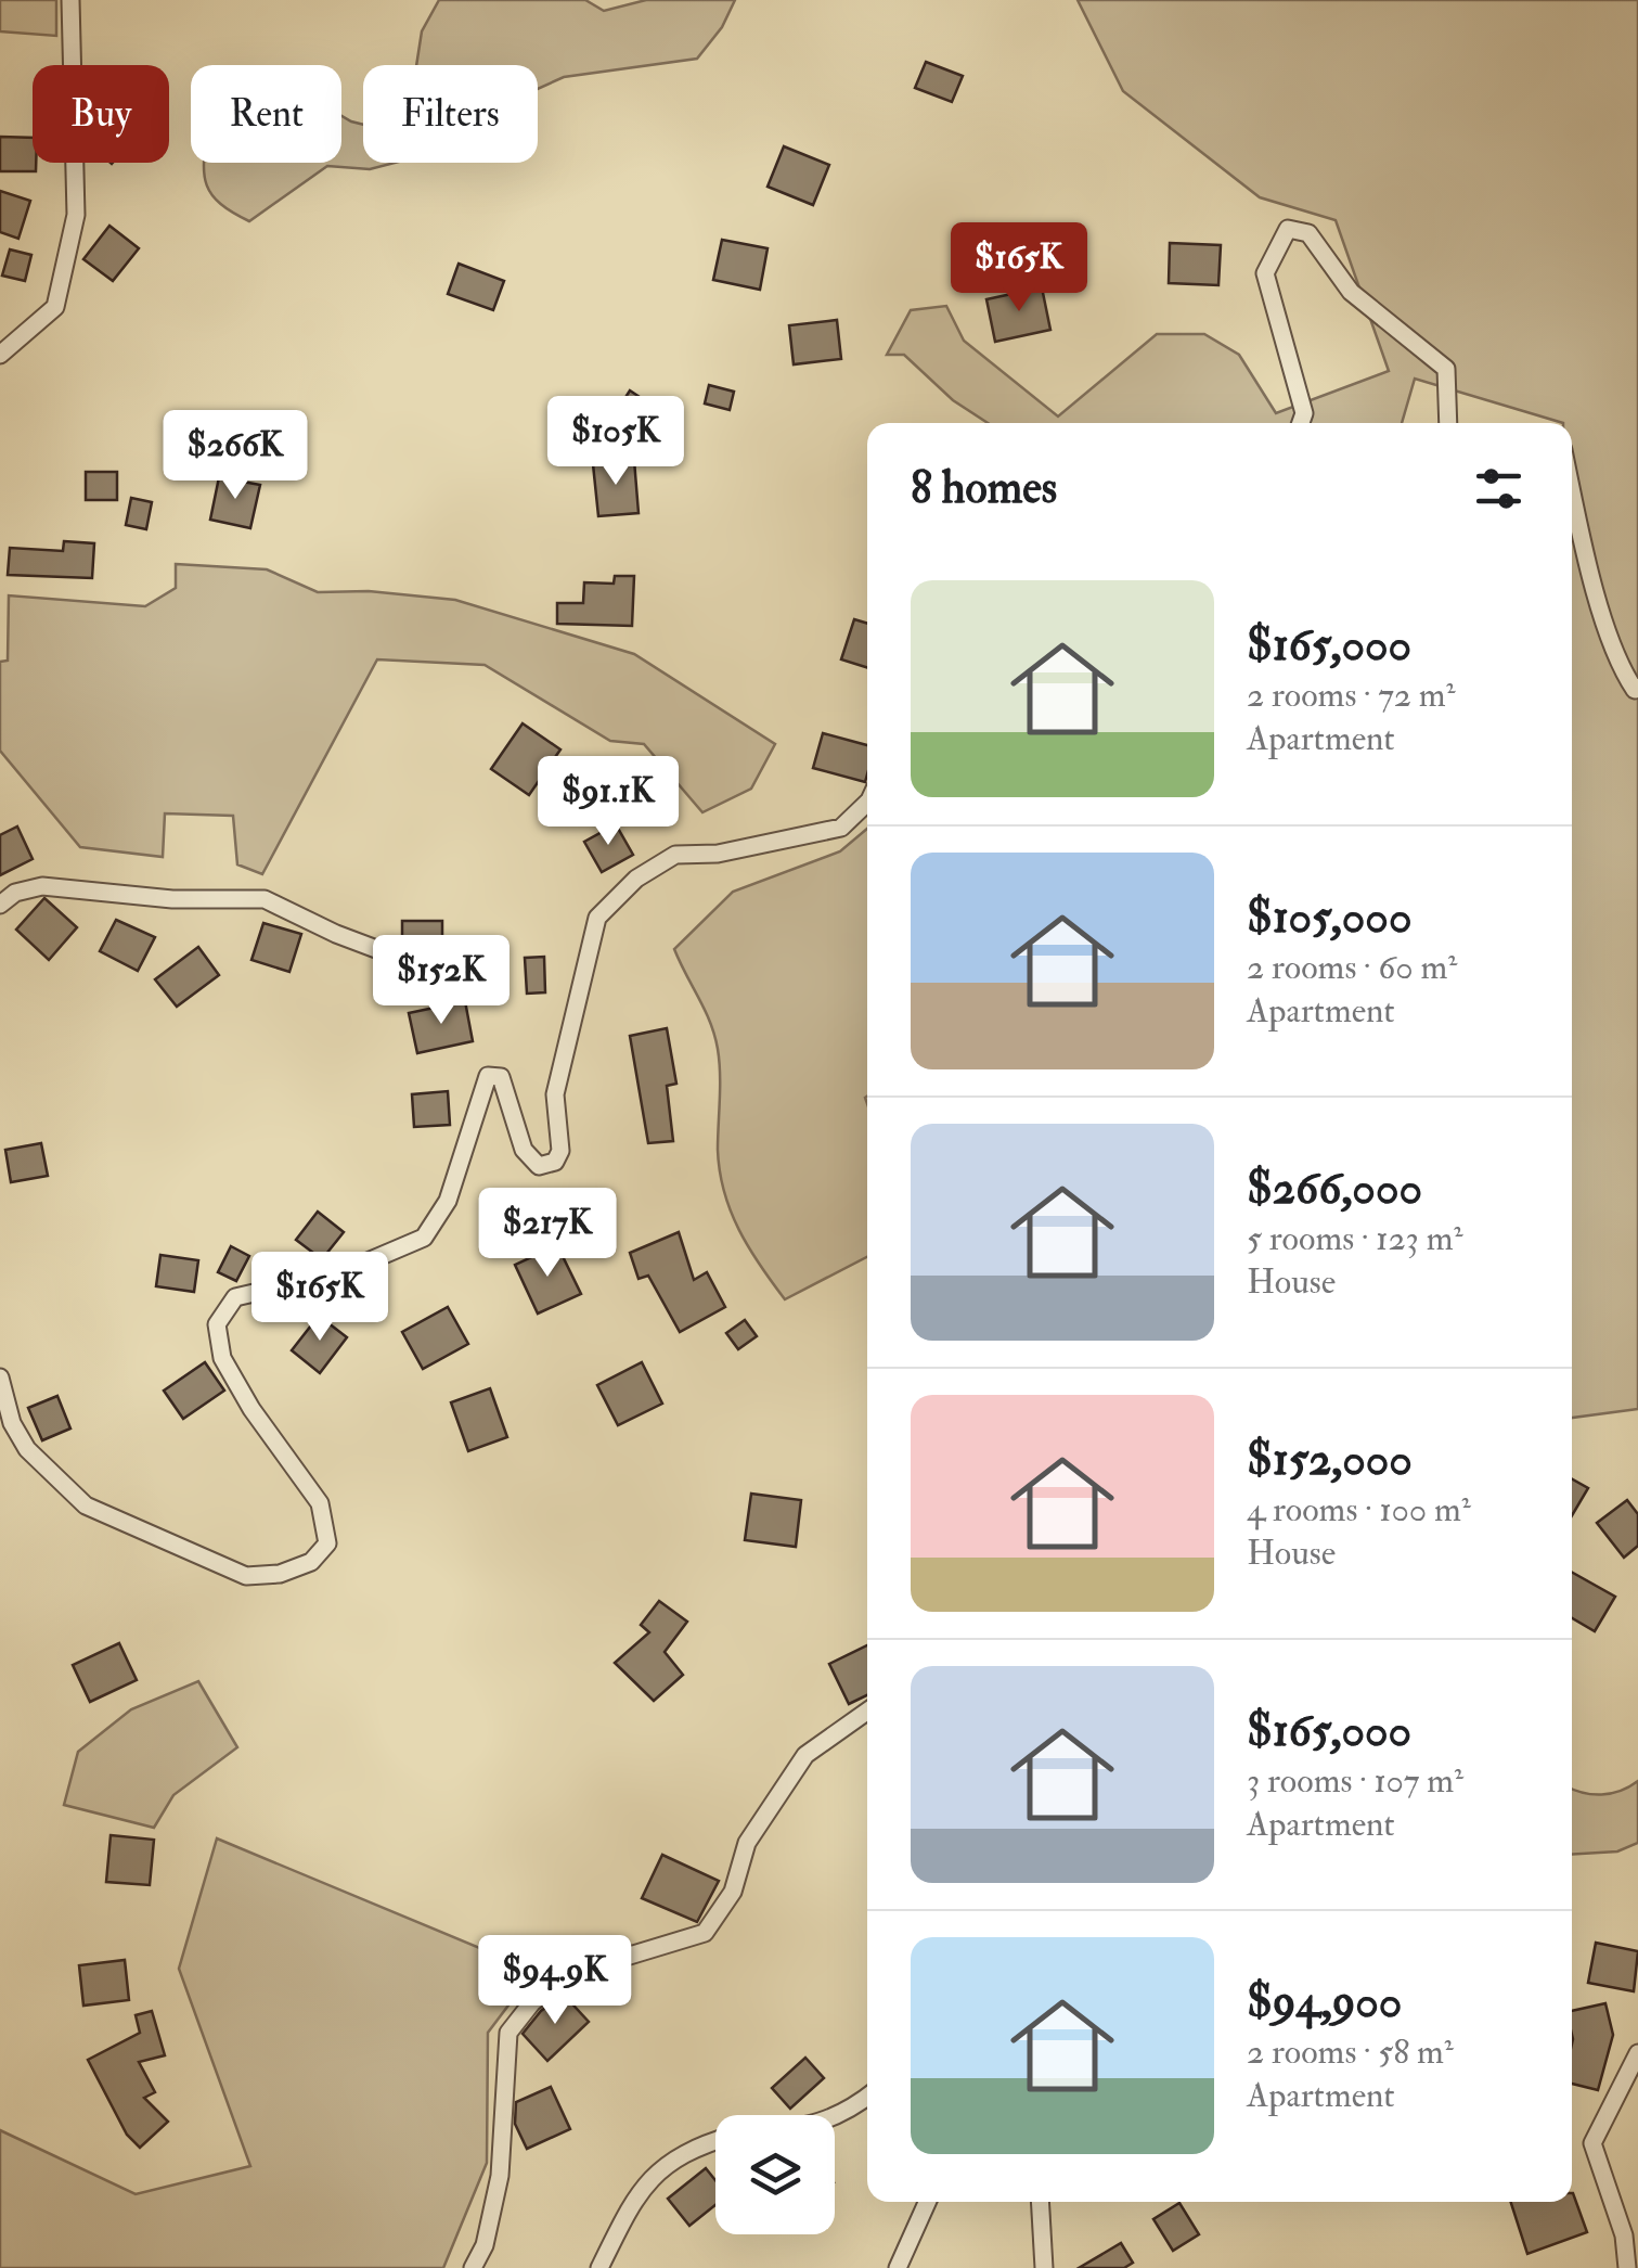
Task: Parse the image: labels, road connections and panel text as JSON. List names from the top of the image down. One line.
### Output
{"page":{"chip":["Buy","Rent","Filters"],"price":["$165K","$105K","$266K","$91.1K","$152K","$217K","$165K","$94.9K"],"heading":"8 homes","list":[{"name":"$165,000","note":"2 rooms · 72 m² · Apartment"},{"name":"$105,000","note":"2 rooms · 60 m² · Apartment"},{"name":"$266,000","note":"5 rooms · 123 m² · House"},{"name":"$152,000","note":"4 rooms · 100 m² · House"},{"name":"$165,000","note":"3 rooms · 107 m² · Apartment"},{"name":"$94,900","note":"2 rooms · 58 m² · Apartment"}]}}
